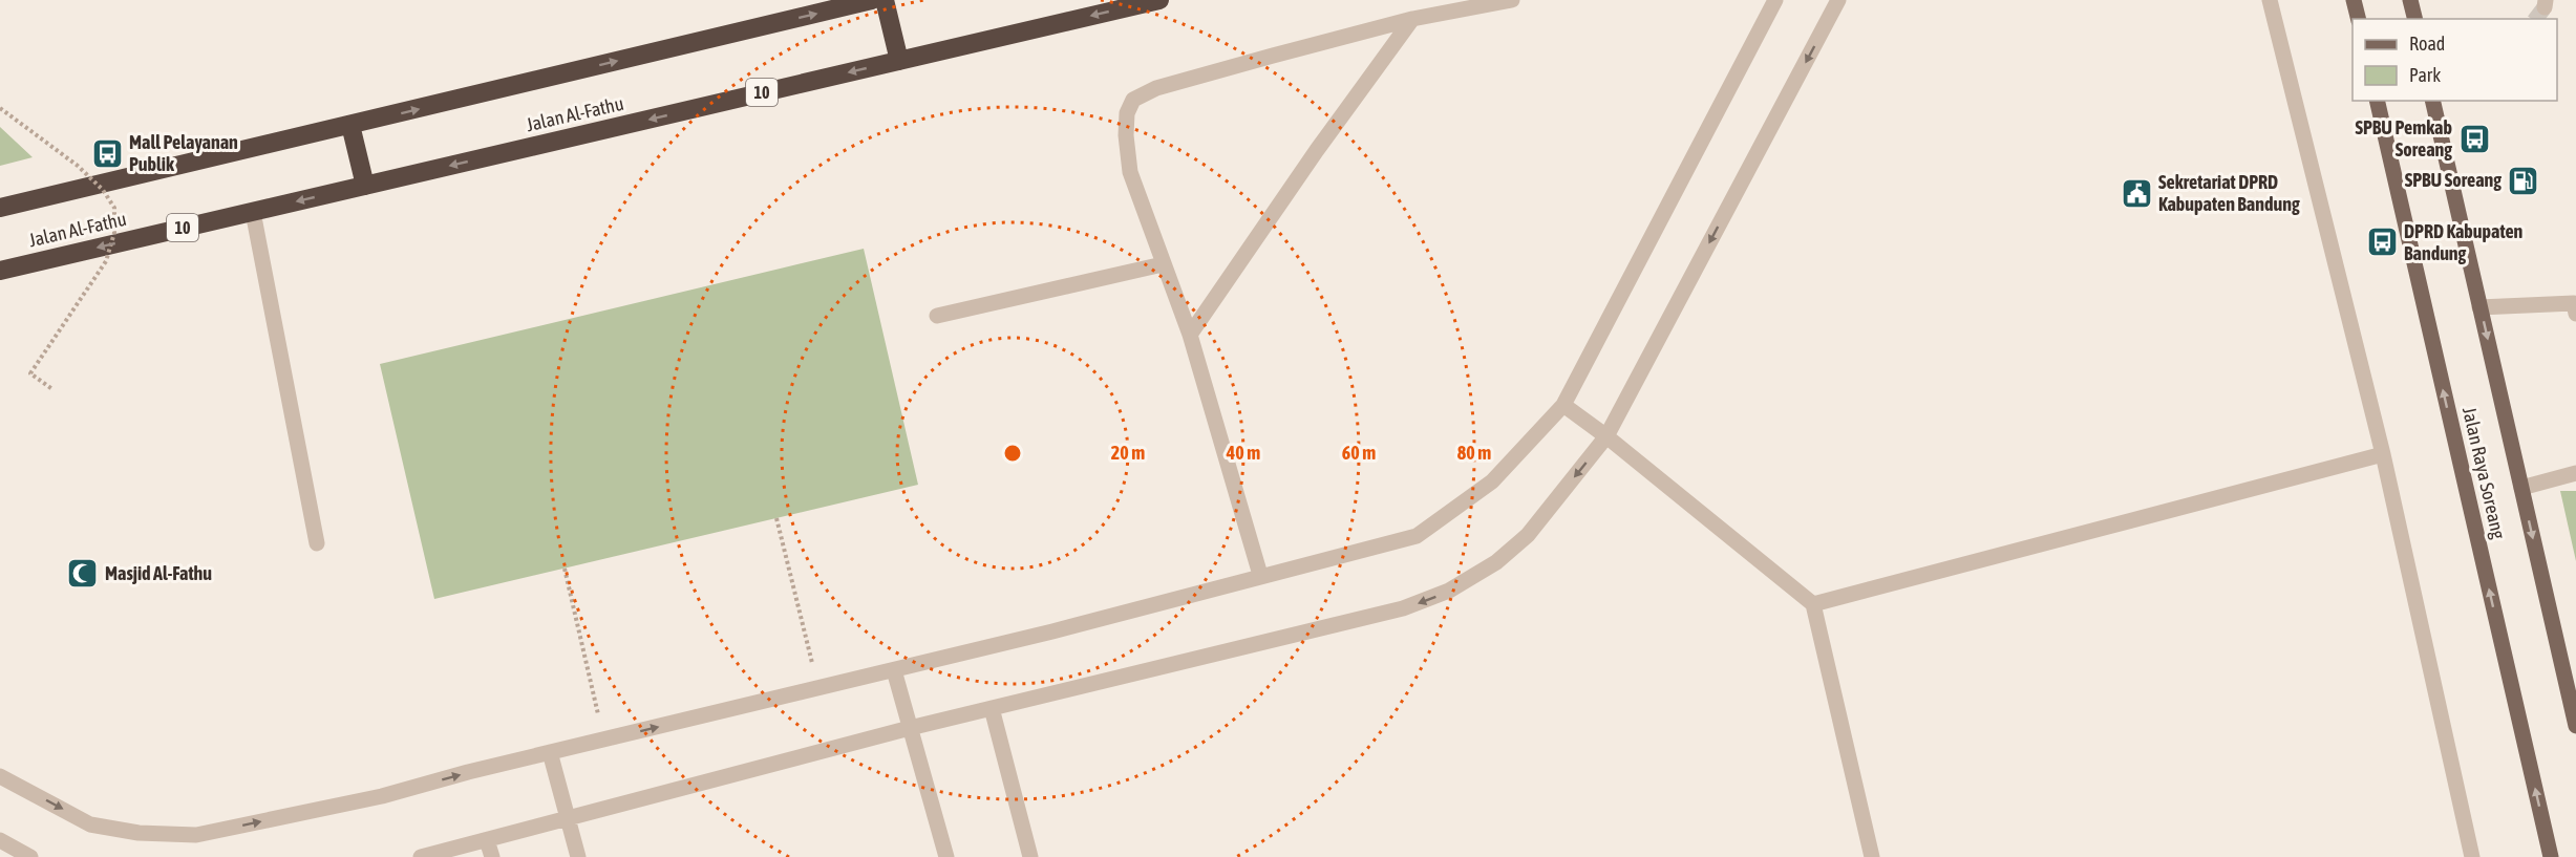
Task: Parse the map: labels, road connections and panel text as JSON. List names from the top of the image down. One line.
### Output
{"streets":{"highway":["10","Jalan Al-Fathu"],"main road":["Jalan Raya Soreang"]},"places":{"bus stop":["SPBU Pemkab Soreang","Mall Pelayanan Publik","DPRD Kabupaten Bandung"],"fuel station":["SPBU Soreang"],"public building":["Sekretariat DPRD Kabupaten Bandung"],"mosque":["Masjid Al-Fathu"]},"legend":["Road","Park"],"rings":["20 m","40 m","60 m","80 m"]}
